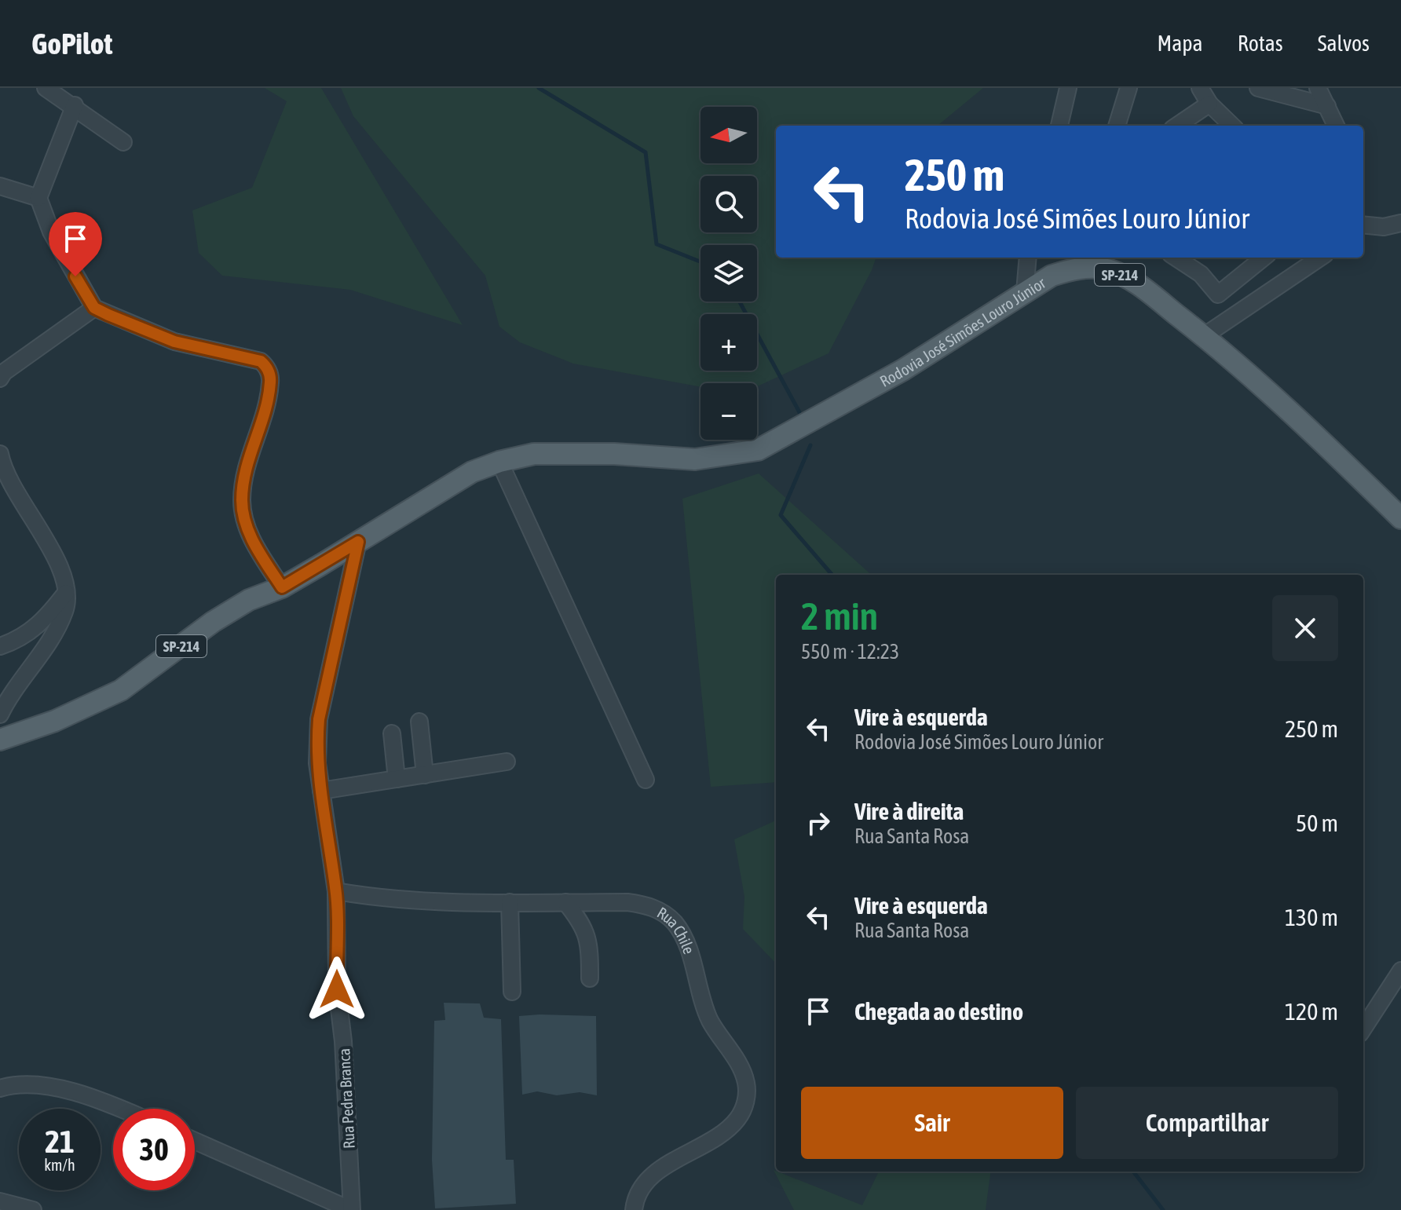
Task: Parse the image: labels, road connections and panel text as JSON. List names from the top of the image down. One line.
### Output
{"streets":{"main road":["SP-214","Rodovia José Simões Louro Júnior"],"street":["Rua Chile","Rua Pedra Branca"]},"crossings":[["Rodovia José Simões Louro Júnior","Rua Pedra Branca"],["Rua Chile","Rua Pedra Branca"]],"north":"left","page":{"header":"GoPilot","nav":["Mapa","Rotas","Salvos"],"map_buttons":["+","−"],"turn":["250 m","Rodovia José Simões Louro Júnior"],"heading":["2 min","550 m · 12:23"],"list":[{"name":"Vire à esquerda","note":"Rodovia José Simões Louro Júnior","value":"250 m"},{"name":"Vire à direita","note":"Rua Santa Rosa","value":"50 m"},{"name":"Vire à esquerda","note":"Rua Santa Rosa","value":"130 m"},{"name":"Chegada ao destino","value":"120 m"}],"buttons":["Sair","Compartilhar"],"speed":"21 km/h","limit":"30"}}
